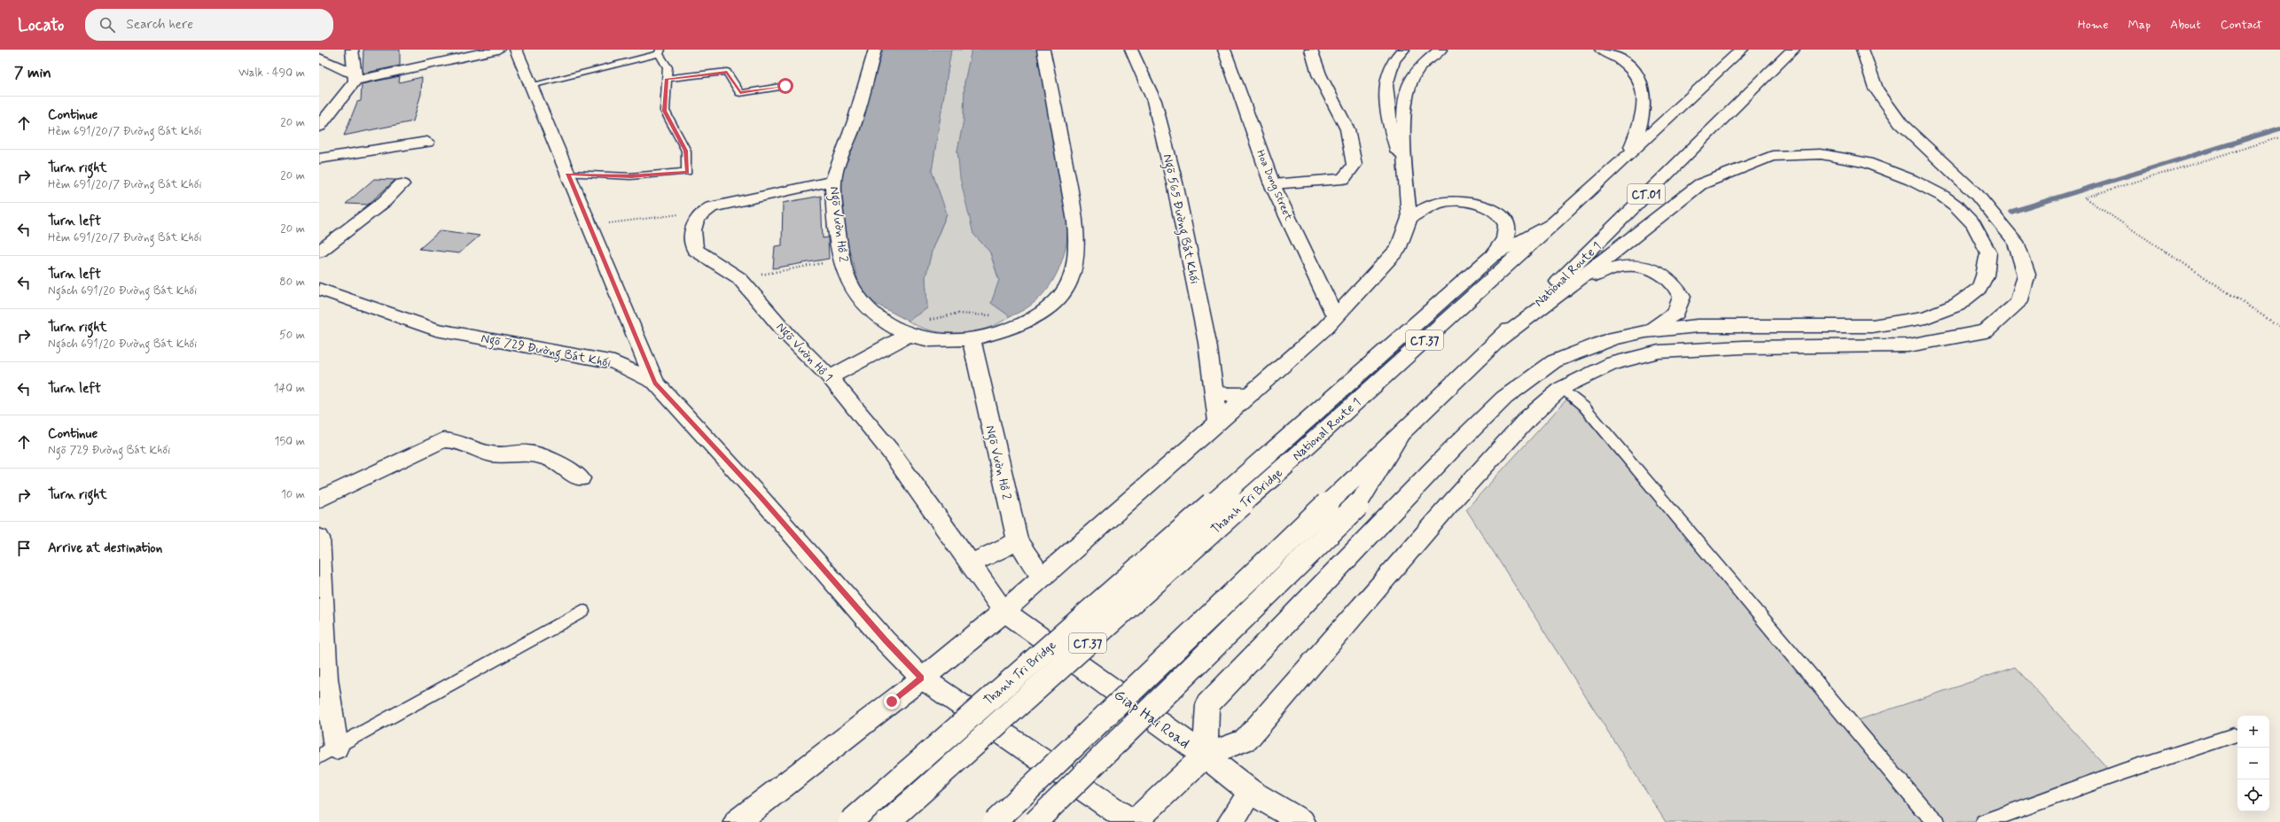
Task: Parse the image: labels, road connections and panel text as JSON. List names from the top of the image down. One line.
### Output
{"streets":{"main road":["Hoa Dong Street","CT.01","Ngõ 565 Đường Bát Khối","Ngõ Vườn Hồ 2","National Route 1","CT.37","Ngõ 729 Đường Bát Khối","Ngõ Vườn Hồ 1","Thanh Tri Bridge","Giap Hai Road"]},"crossings":[["National Route 1","Thanh Tri Bridge"],["Ngõ Vườn Hồ 1","Giap Hai Road"]],"page":{"header":"Locato","search":"Search here","nav":["Home","Map","About","Contact"],"heading":["7 min","Walk · 490 m"],"list":[["Continue","Hẻm 691/20/7 Đường Bát Khối","20 m"],["Turn right","Hẻm 691/20/7 Đường Bát Khối","20 m"],["Turn left","Hẻm 691/20/7 Đường Bát Khối","20 m"],["Turn left","Ngách 691/20 Đường Bát Khối","80 m"],["Turn right","Ngách 691/20 Đường Bát Khối","50 m"],["Turn left","140 m"],["Continue","Ngõ 729 Đường Bát Khối","150 m"],["Turn right","10 m"],"Arrive at destination"],"map_buttons":["+","−"]}}
